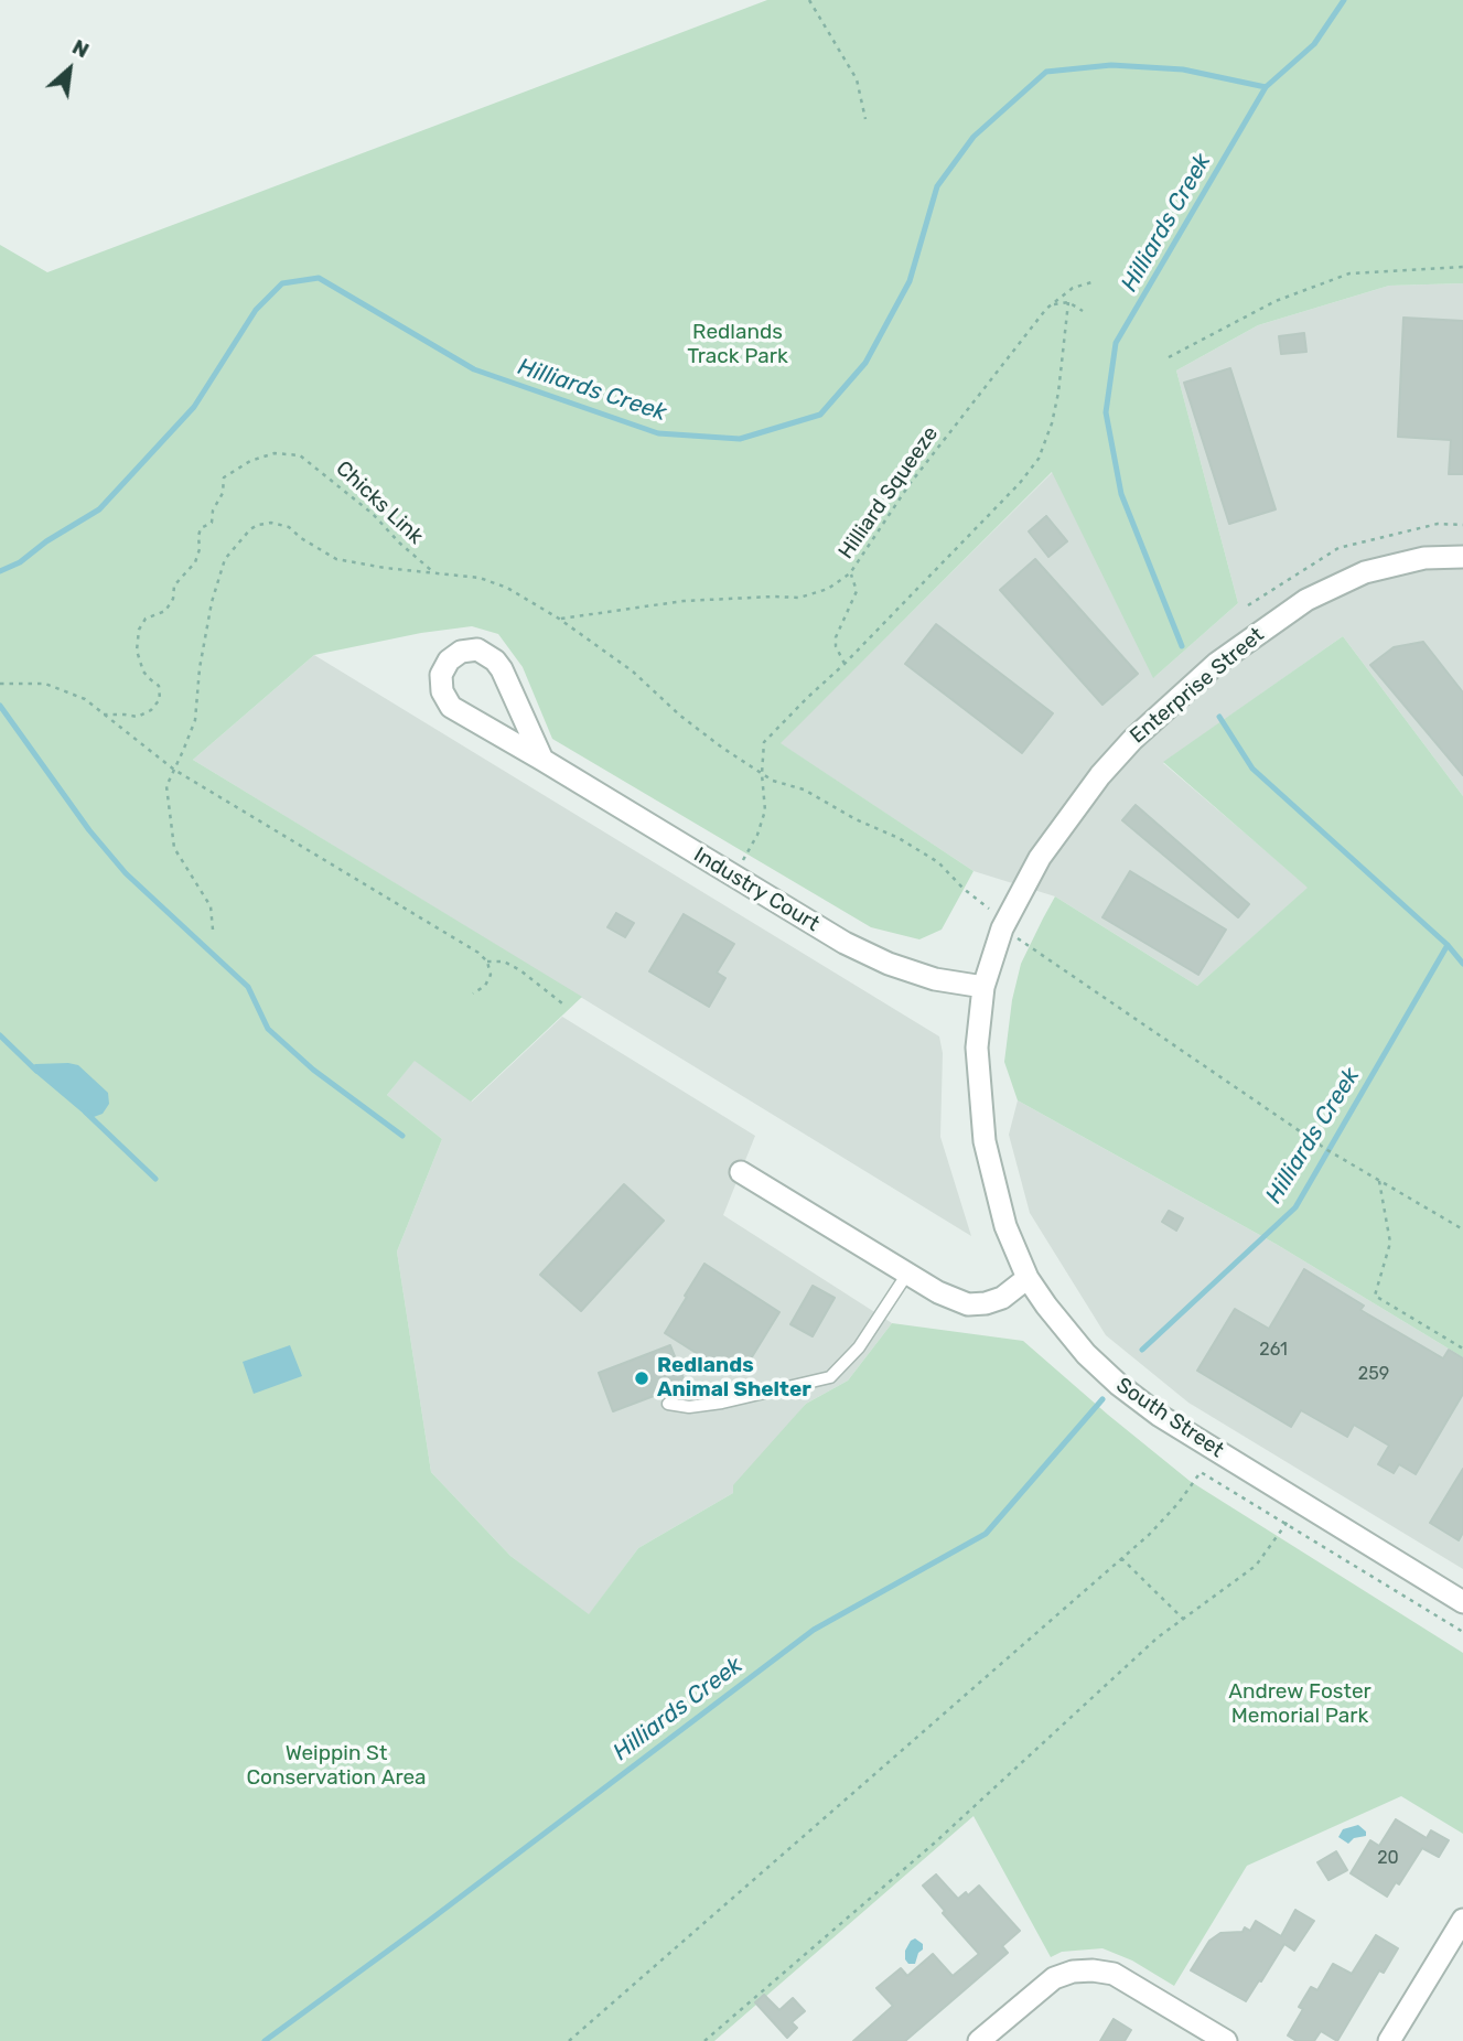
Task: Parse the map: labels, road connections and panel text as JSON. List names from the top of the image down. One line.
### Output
{"streets":{"street":["Enterprise Street","Industry Court","South Street"],"path":["Hilliard Squeeze","Chicks Link"]},"crossings":[["Enterprise Street","Industry Court"],["Enterprise Street","South Street"]],"water":["Hilliards Creek"],"parks":["Redlands Track Park","Andrew Foster Memorial Park","Weippin St Conservation Area"],"places":["Redlands Animal Shelter"],"house_numbers":["261","259","20"],"north":"top right"}
